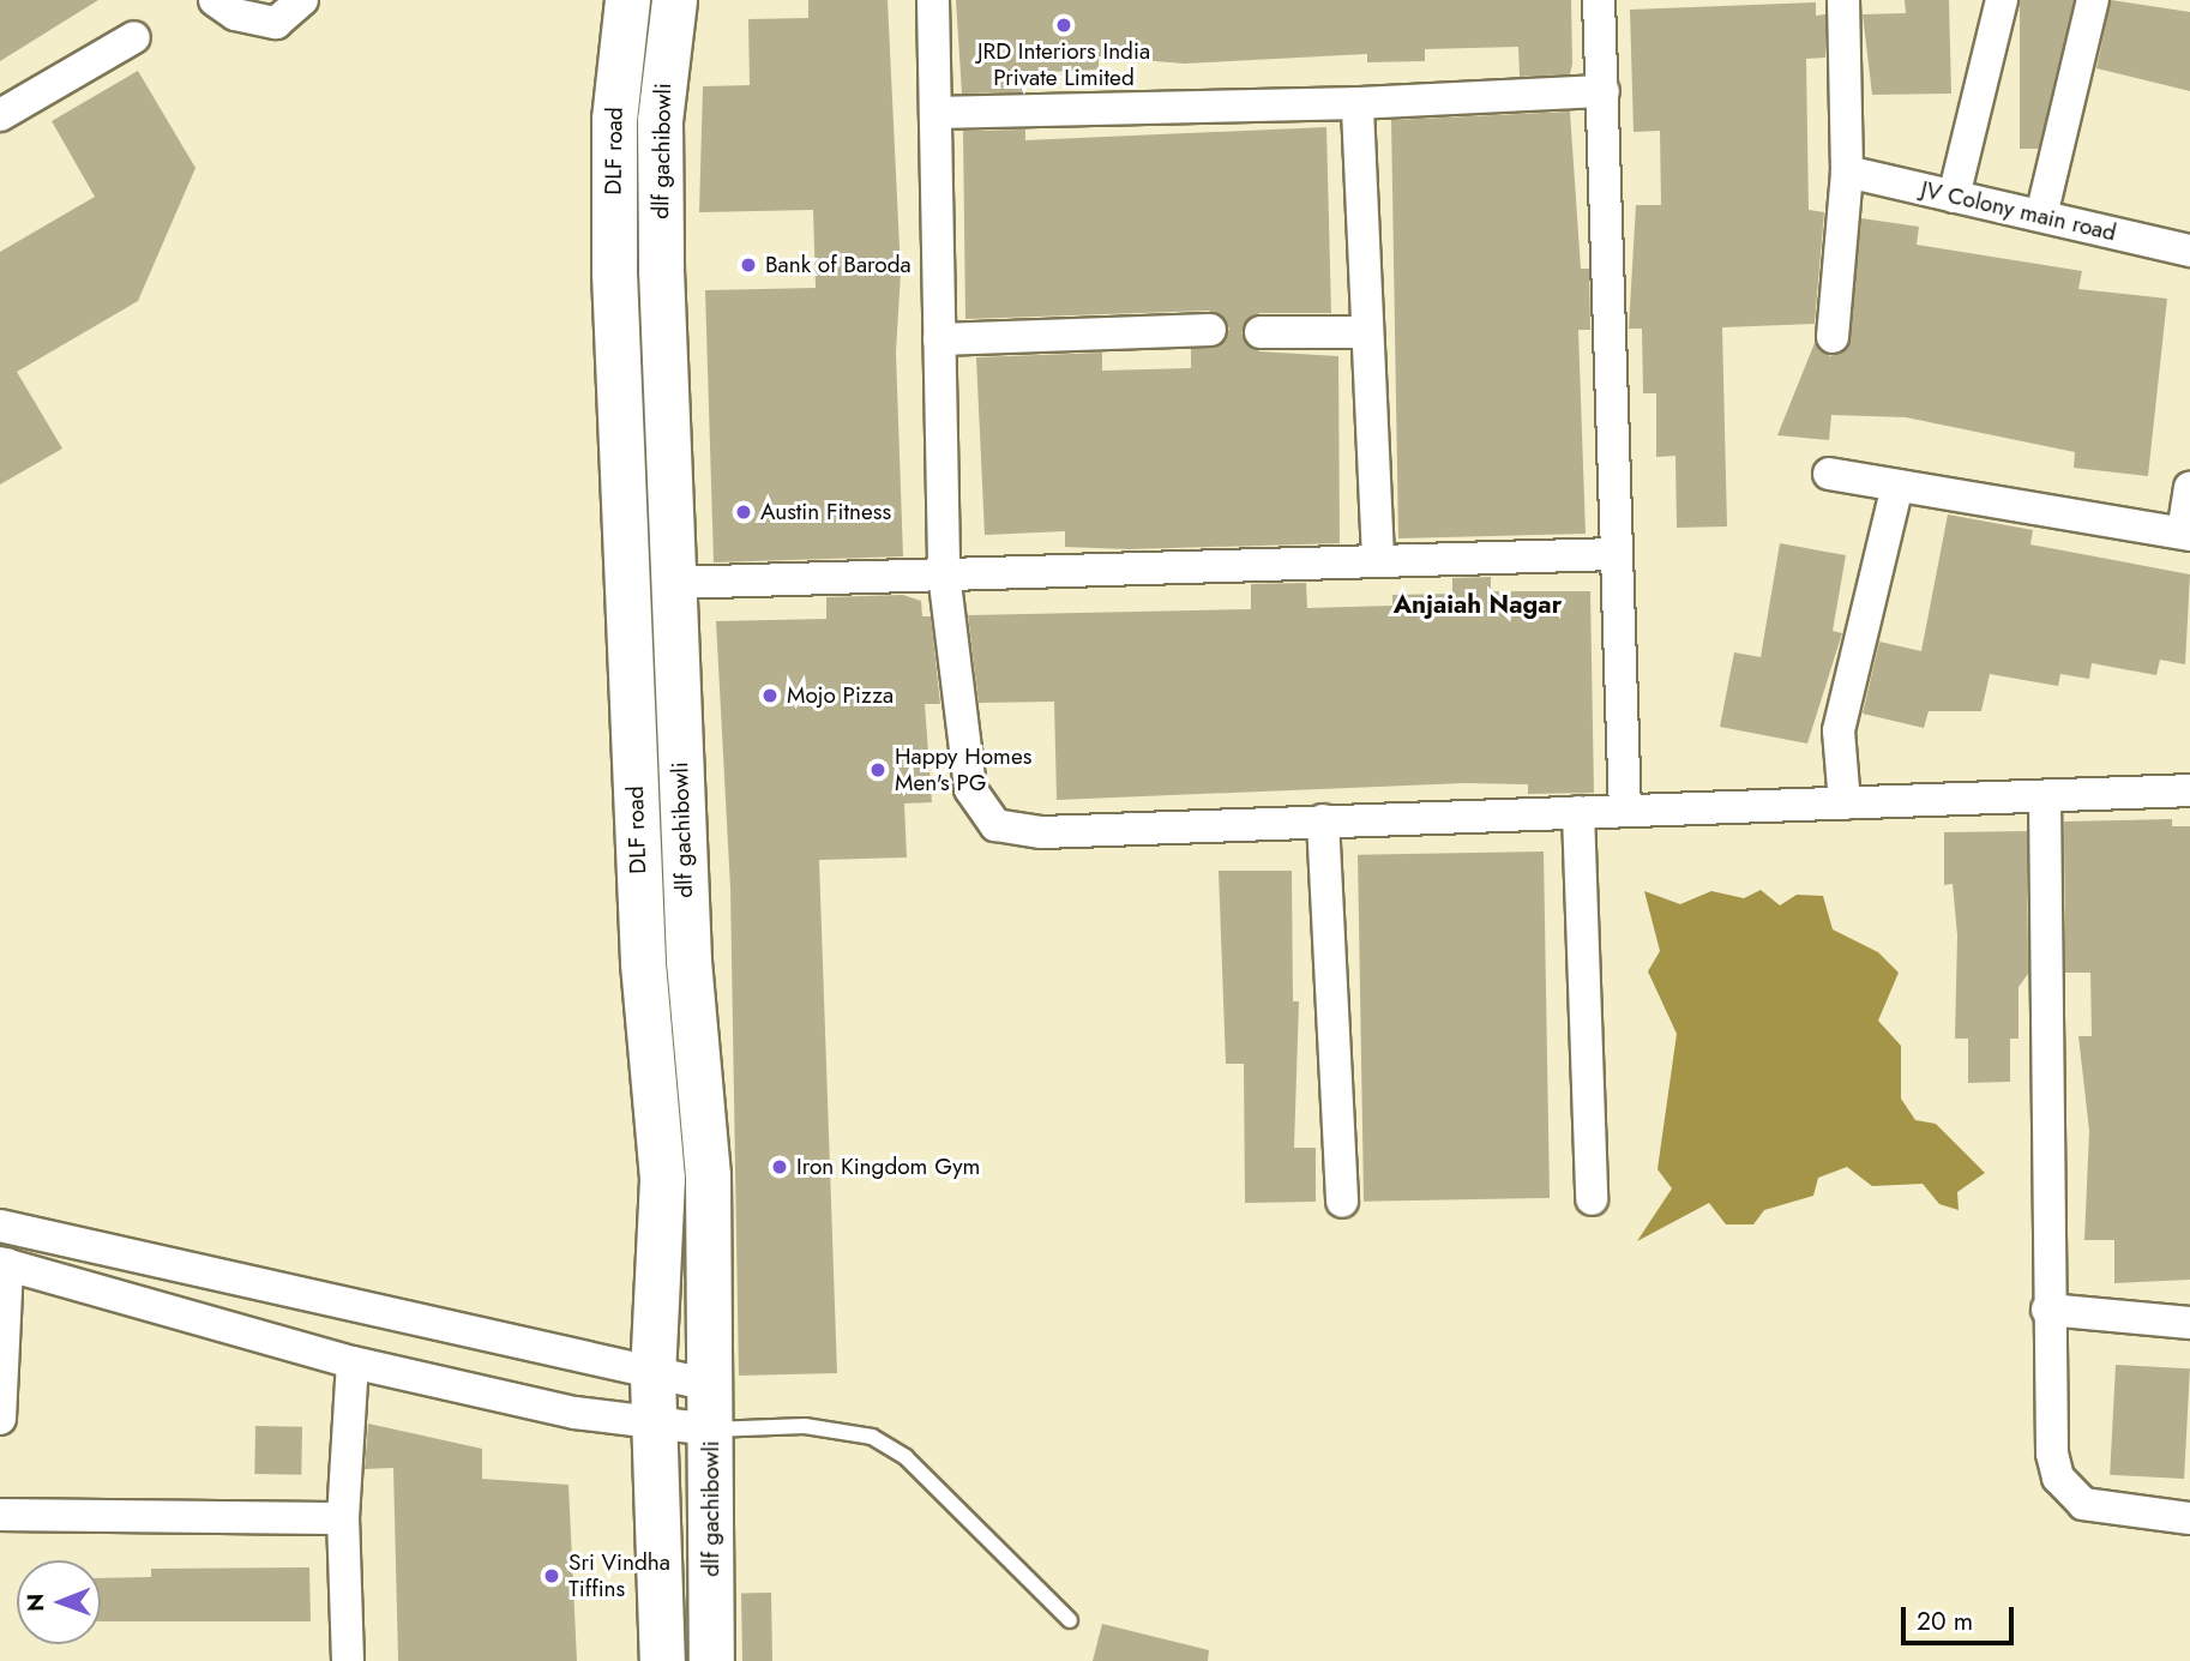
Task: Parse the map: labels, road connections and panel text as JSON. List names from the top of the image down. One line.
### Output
{"streets":{"main road":["DLF road","dlf gachibowli"],"street":["JV Colony main road"]},"districts":["Anjaiah Nagar"],"places":["JRD Interiors India Private Limited","Bank of Baroda","Austin Fitness","Mojo Pizza","Happy Homes Men's PG","Iron Kingdom Gym","Sri Vindha Tiffins"],"scale_bar":"20 m","north":"left"}
